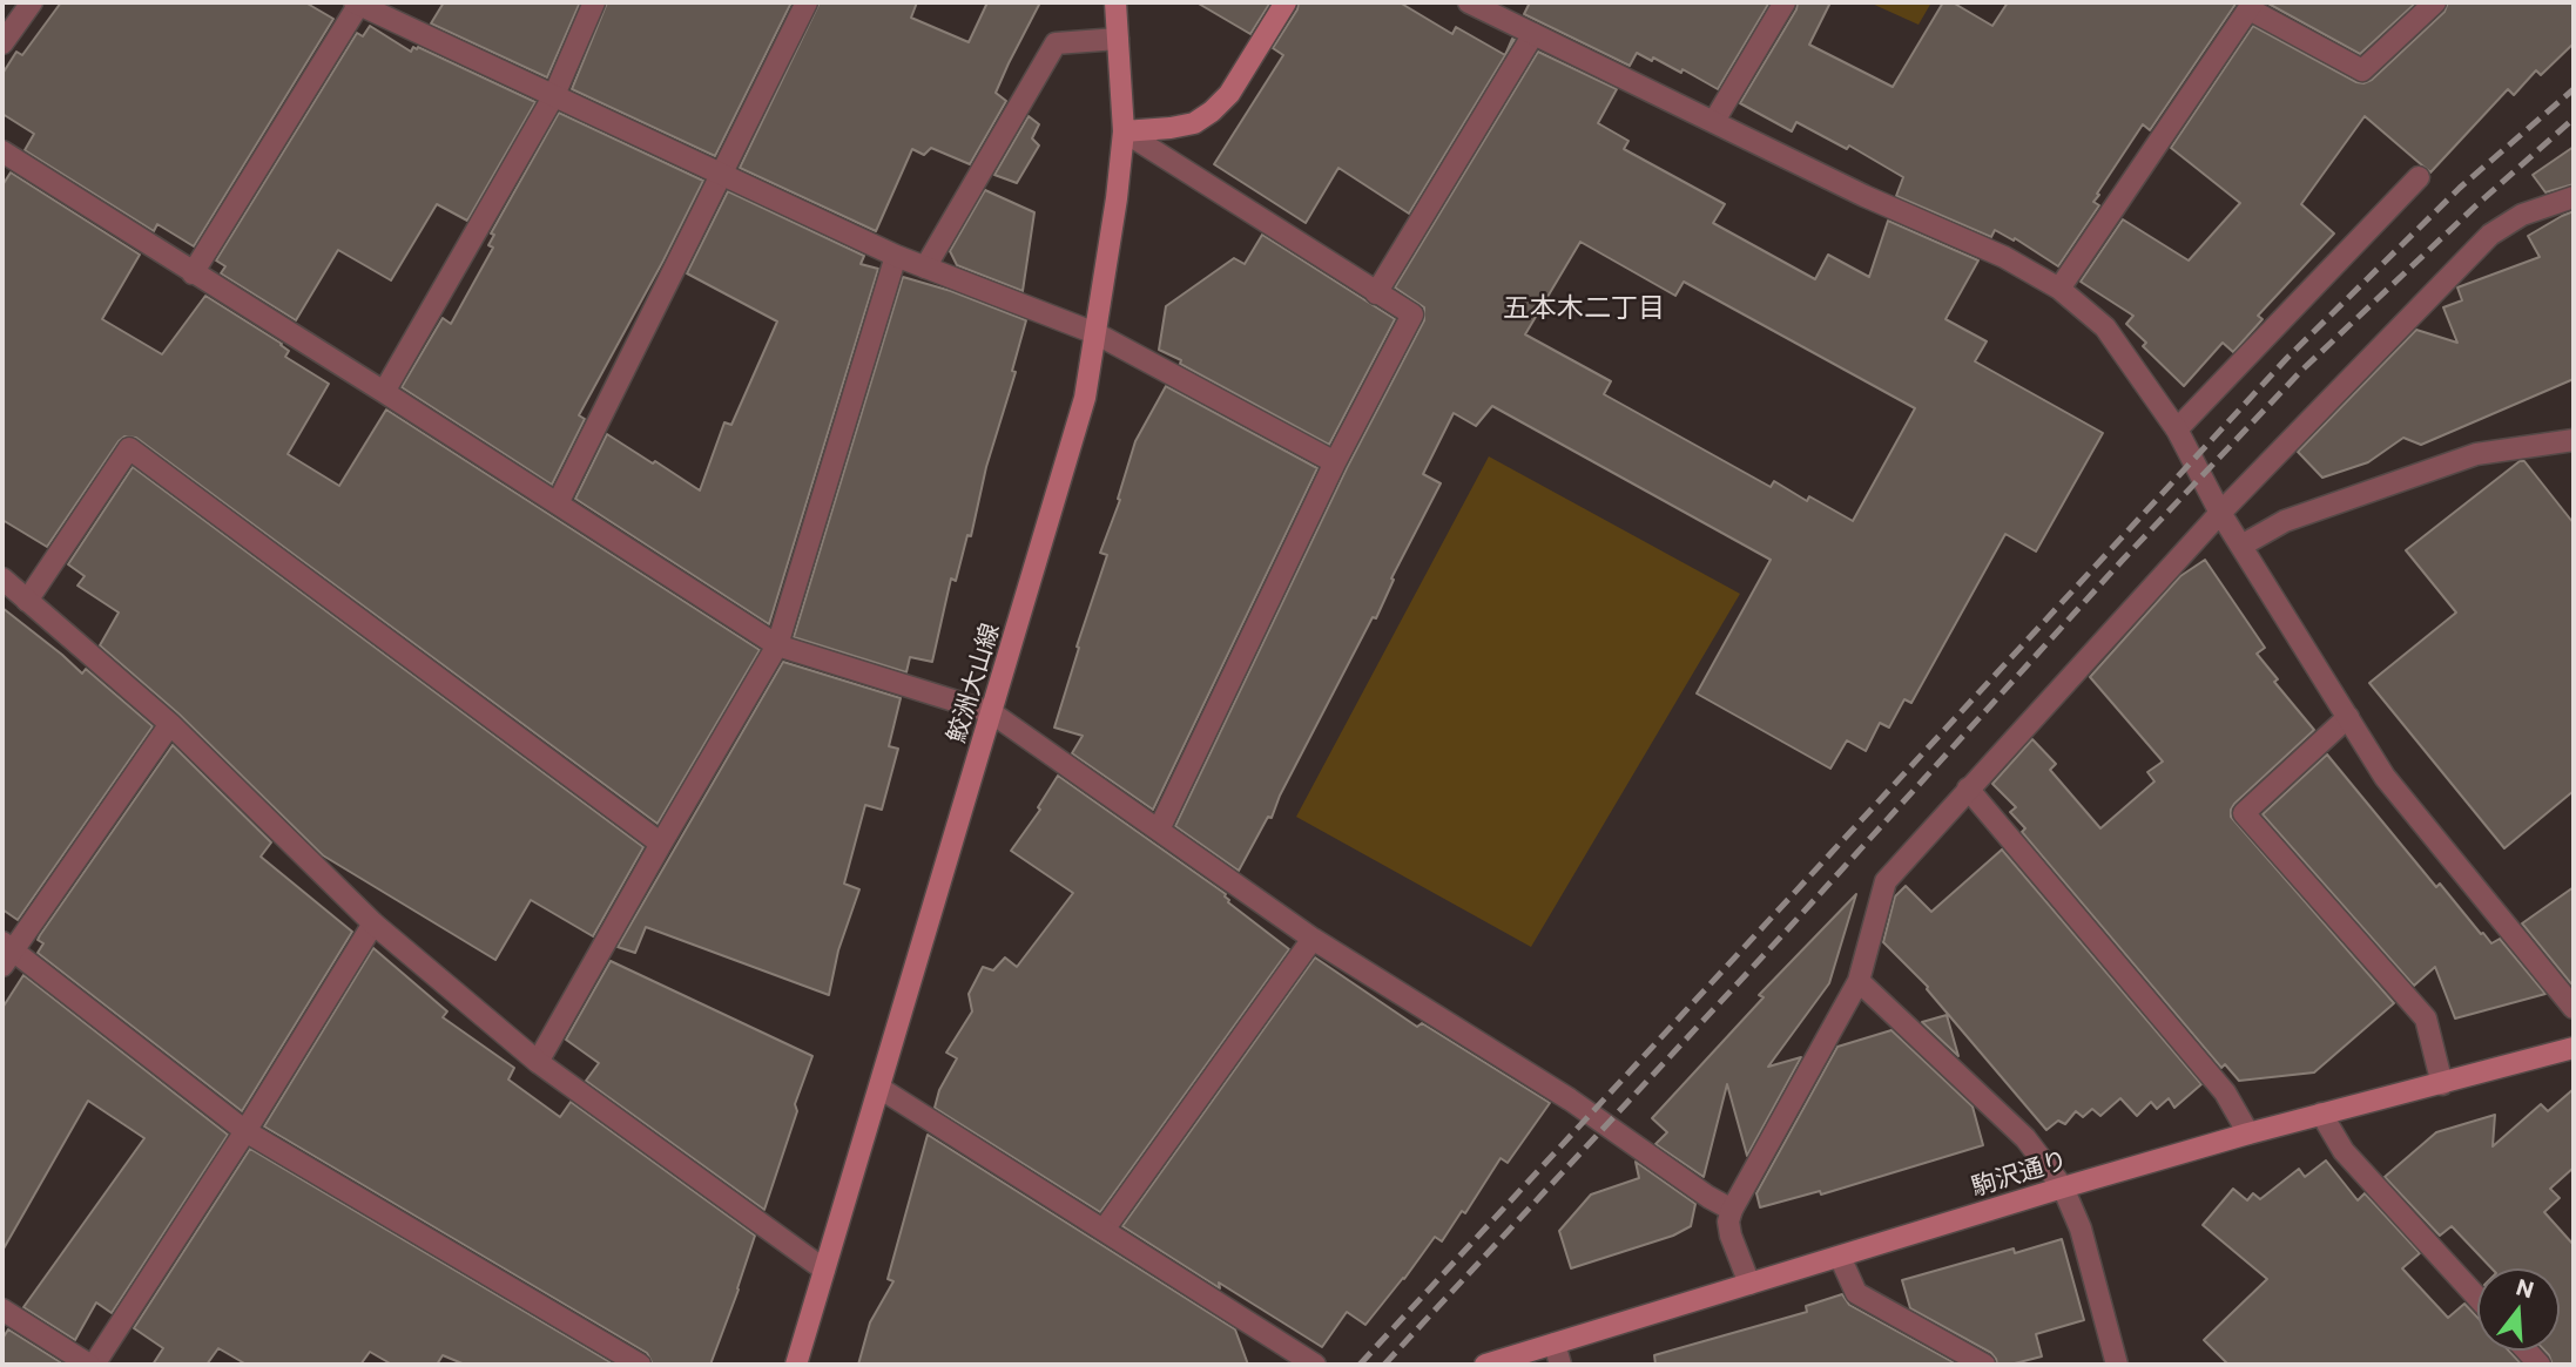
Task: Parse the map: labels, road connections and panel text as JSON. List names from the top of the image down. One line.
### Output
{"streets":{"main road":["鮫洲大山線","駒沢通り"]},"districts":["五本木二丁目"],"north":"top"}
